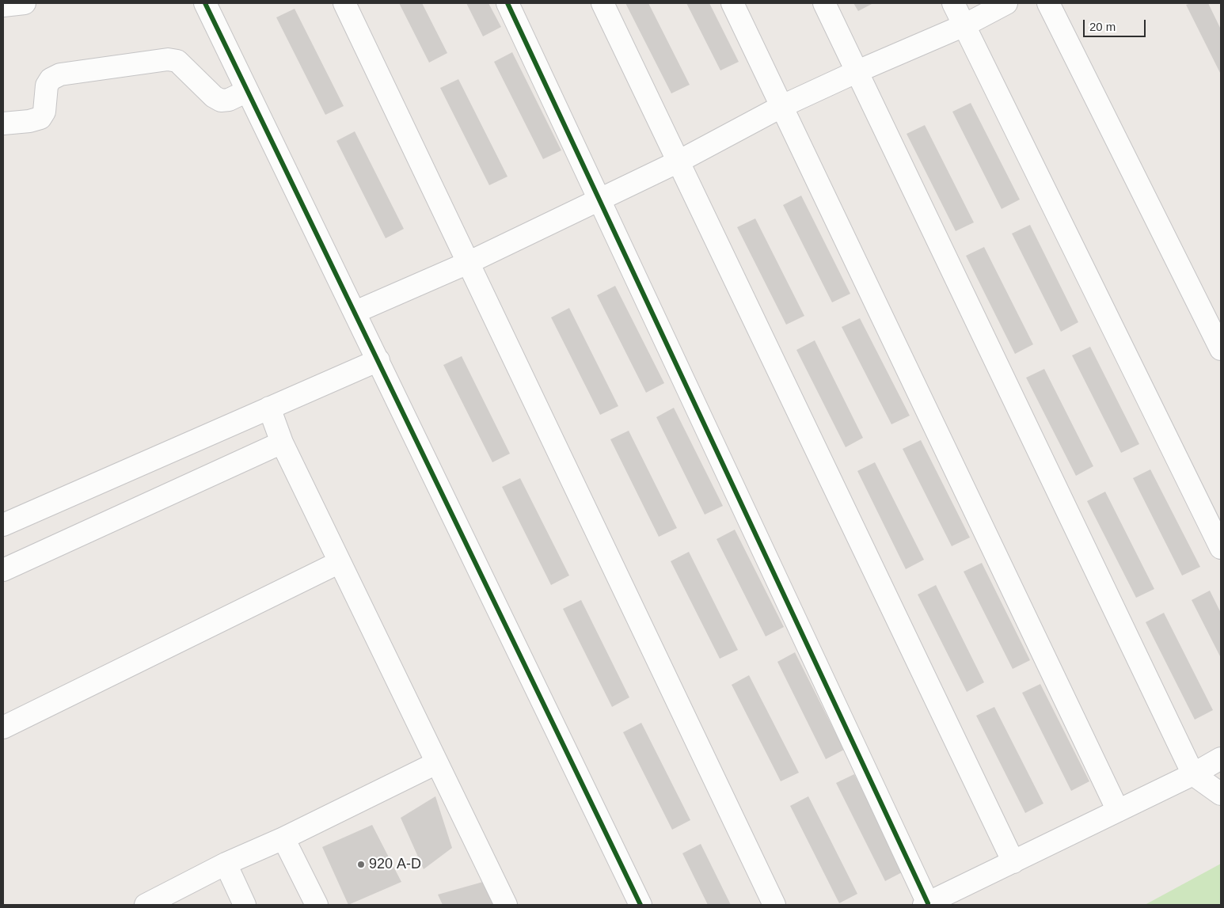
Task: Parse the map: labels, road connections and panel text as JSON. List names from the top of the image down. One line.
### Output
{"places":["920 A-D"],"scale_bar":"20 m"}
